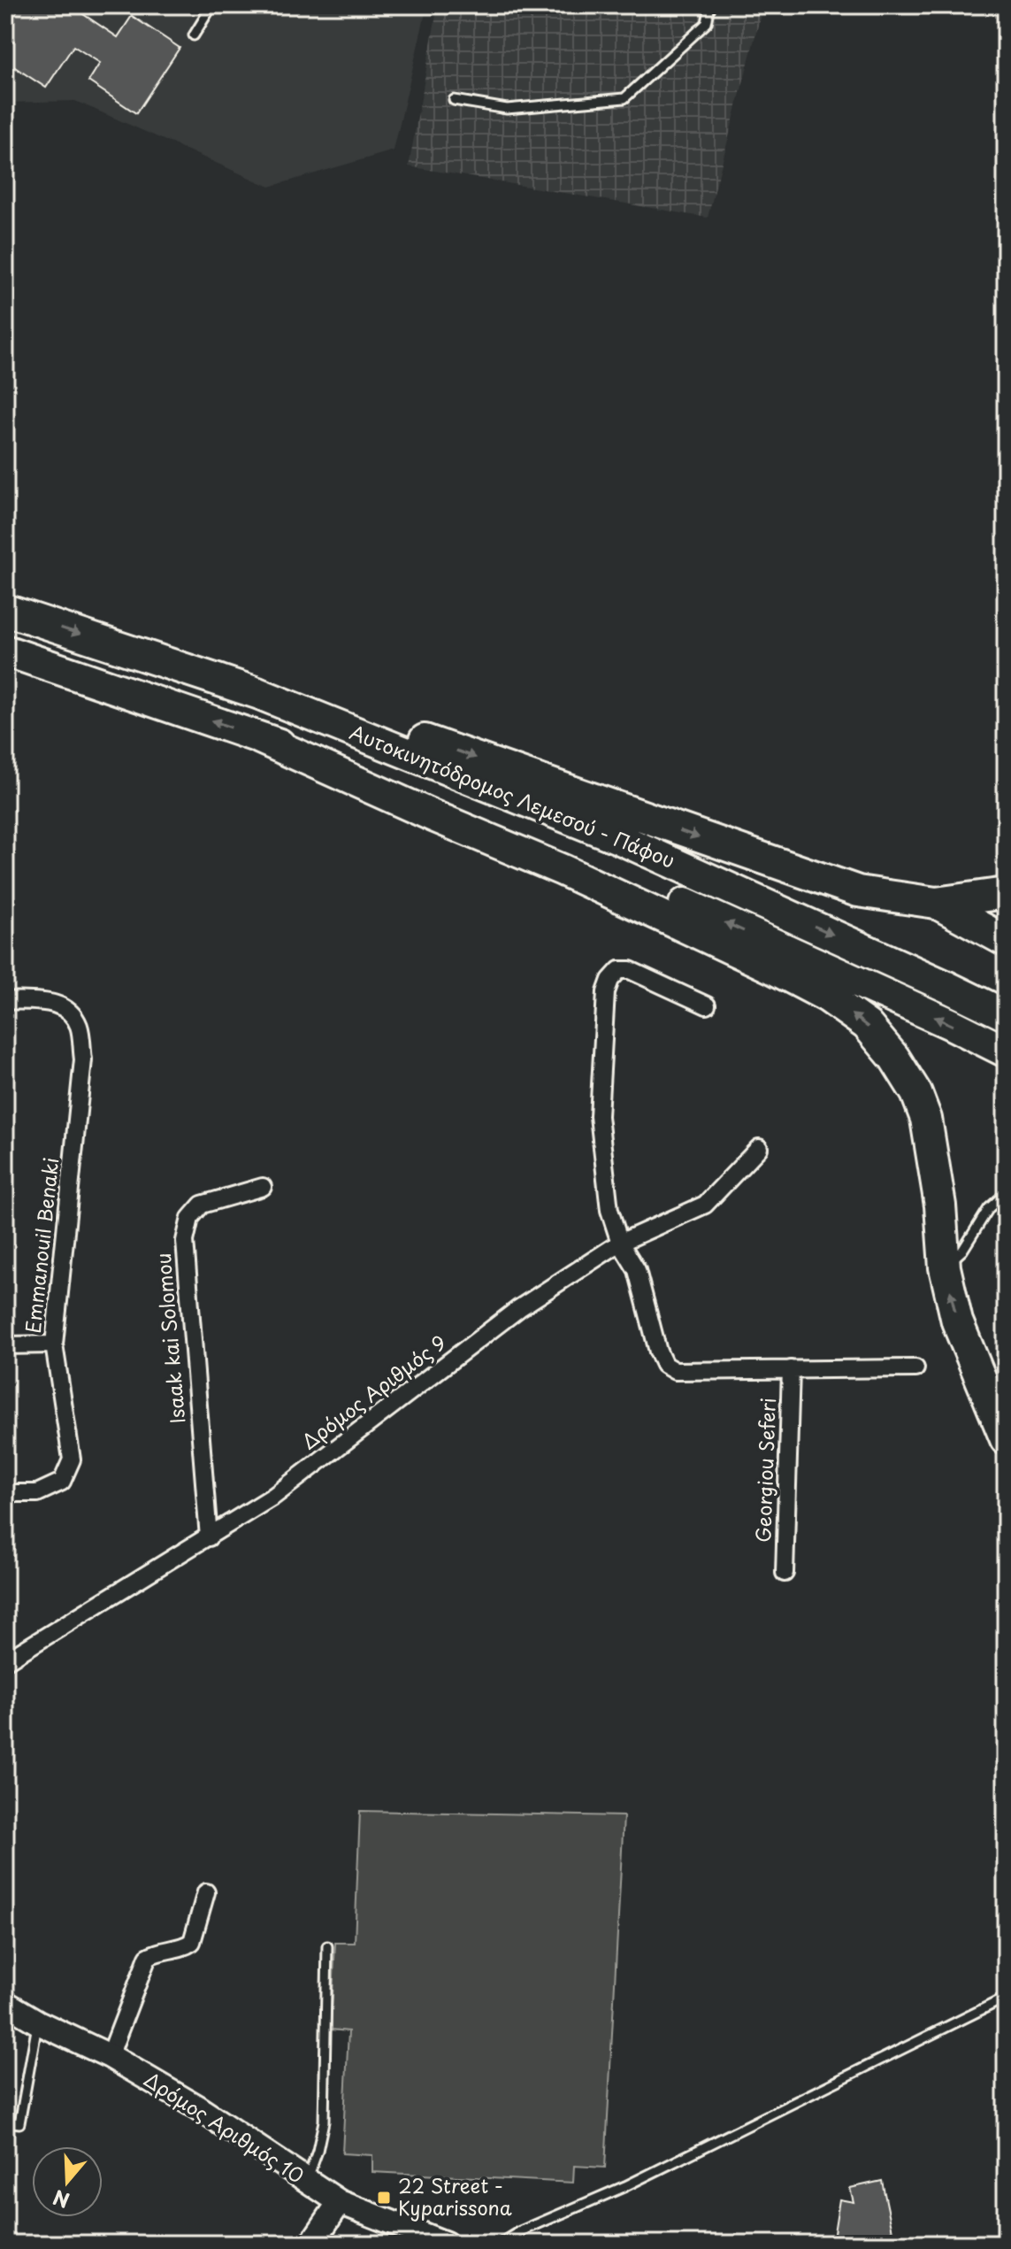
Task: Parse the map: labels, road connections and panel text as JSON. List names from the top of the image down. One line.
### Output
{"streets":{"highway":["Αυτοκινητόδρομος Λεμεσού - Πάφου"],"street":["Emmanouil Benaki","Isaak kai Solomou","Δρόμος Αριθμός 9","Georgiou Seferi","Δρόμος Αριθμός 10"]},"crossings":[["Isaak kai Solomou","Δρόμος Αριθμός 9"]],"places":{"transit":["22 Street - Kyparissona"]},"north":"bottom"}
